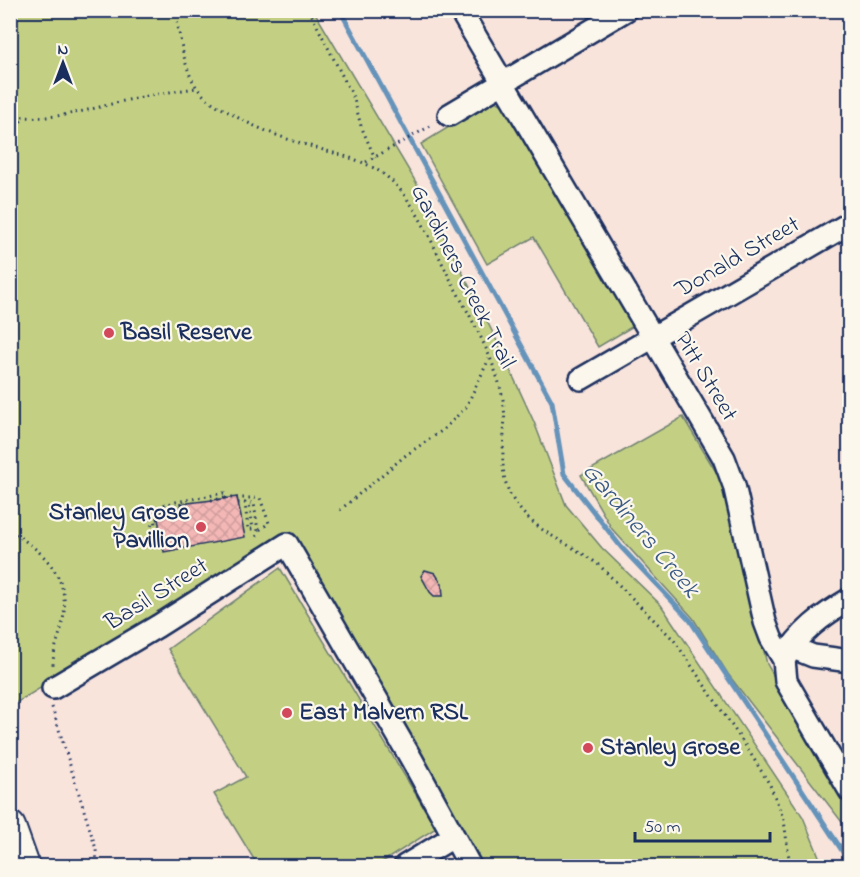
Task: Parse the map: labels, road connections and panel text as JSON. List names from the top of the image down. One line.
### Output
{"streets":{"street":["Donald Street","Pitt Street","Basil Street"],"path":["Gardiners Creek Trail"]},"crossings":[["Donald Street","Pitt Street"]],"water":["Gardiners Creek"],"places":["Basil Reserve","Stanley Grose Pavillion","East Malvern RSL","Stanley Grose"],"scale_bar":"50 m","north":"top"}
